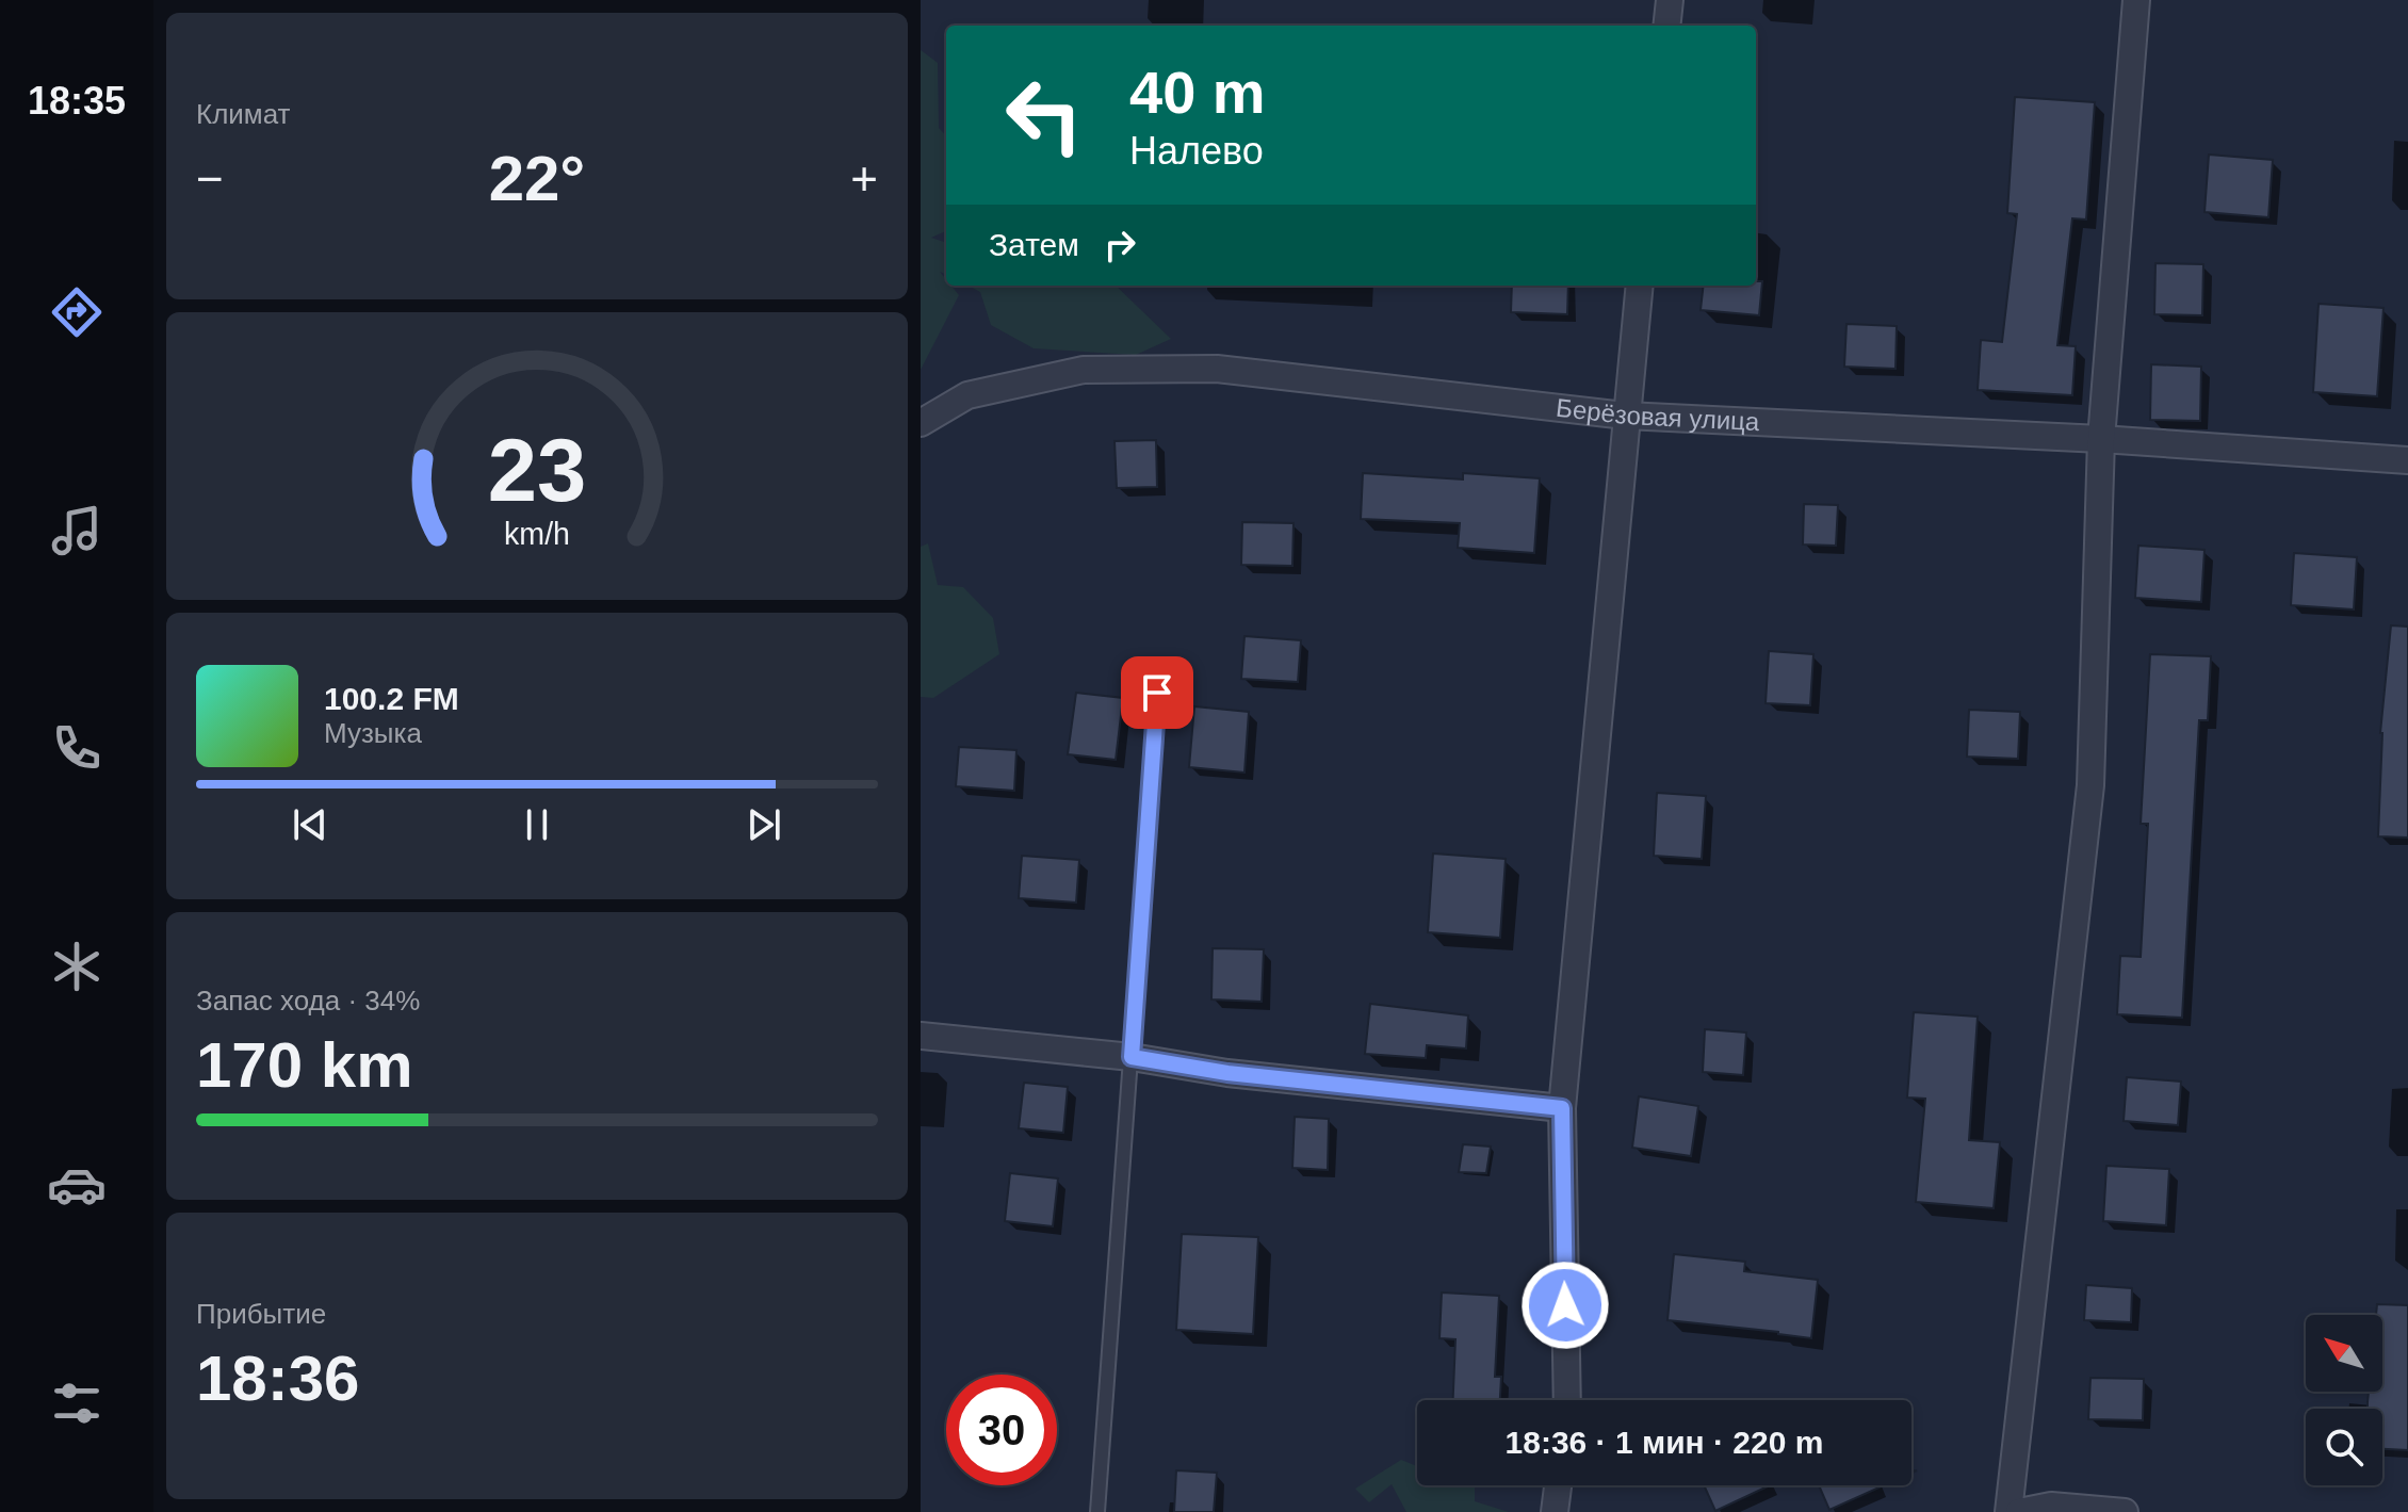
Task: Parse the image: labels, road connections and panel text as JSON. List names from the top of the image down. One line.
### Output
{"streets":{"street":["Берёзовая улица"]},"north":"top left","page":{"tabs":"18:35","tile":["Климат",["Запас хода · 34%","170 km"],["Прибытие","18:36"]],"turn":["40 m","Налево"],"heat":["−","22°","+"],"then":"Затем","song":["100.2 FM","Музыка"],"limit":"30","trip":"18:36 · 1 мин · 220 m","gauge":["23","km/h"]}}
